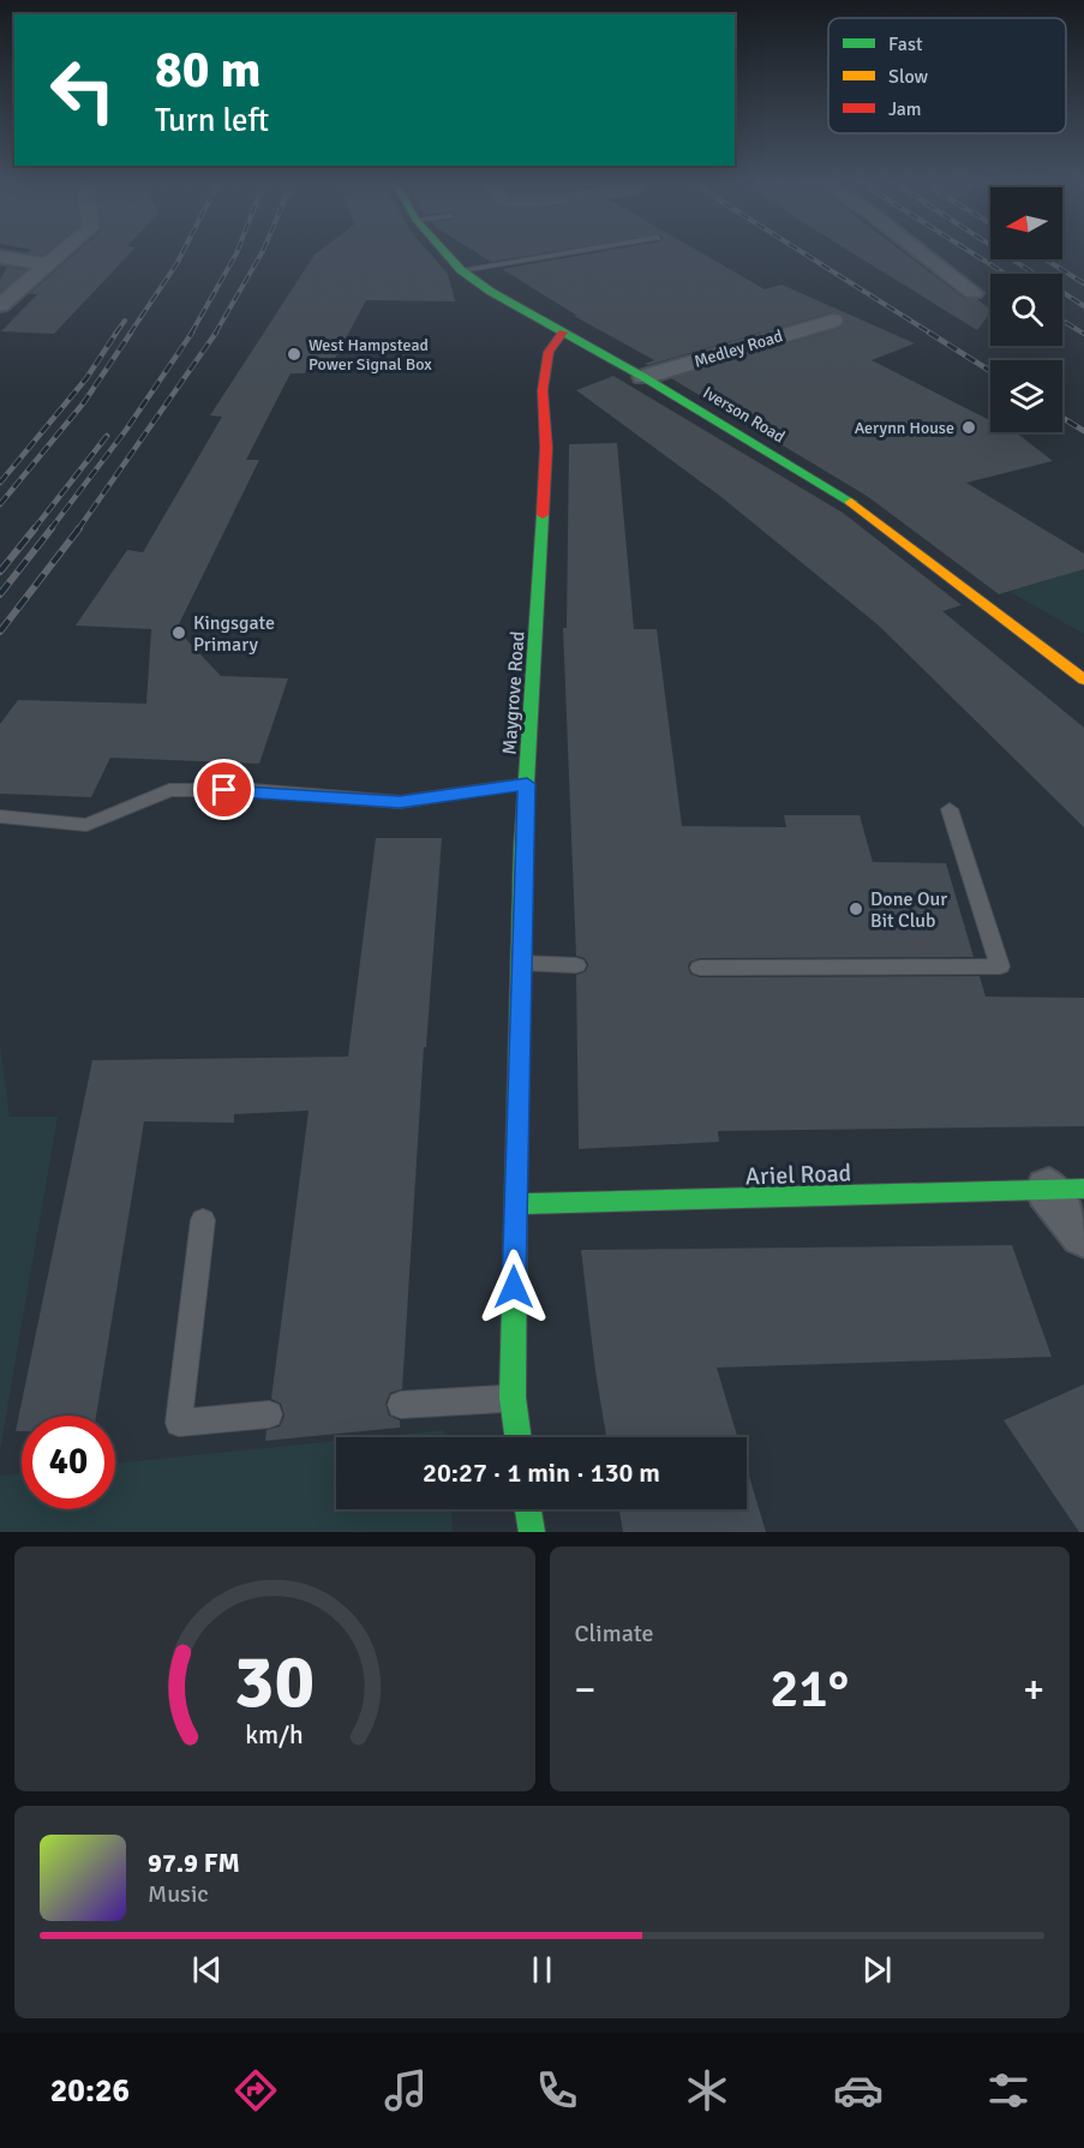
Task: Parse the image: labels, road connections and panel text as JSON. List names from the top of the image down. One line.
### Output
{"streets":{"street":["Medley Road","Iverson Road","Maygrove Road","Ariel Road"]},"crossings":[["Medley Road","Iverson Road"],["Iverson Road","Maygrove Road"],["Maygrove Road","Ariel Road"]],"places":["West Hampstead Power Signal Box","Aerynn House","Kingsgate Primary","Done Our Bit Club"],"legend":["Fast","Slow","Jam"],"north":"left","page":{"turn":["80 m","Turn left"],"limit":"40","trip":"20:27 · 1 min · 130 m","tile":"Climate","heat":["−","21°","+"],"song":["97.9 FM","Music"],"tabs":"20:26","gauge":["30","km/h"]}}
